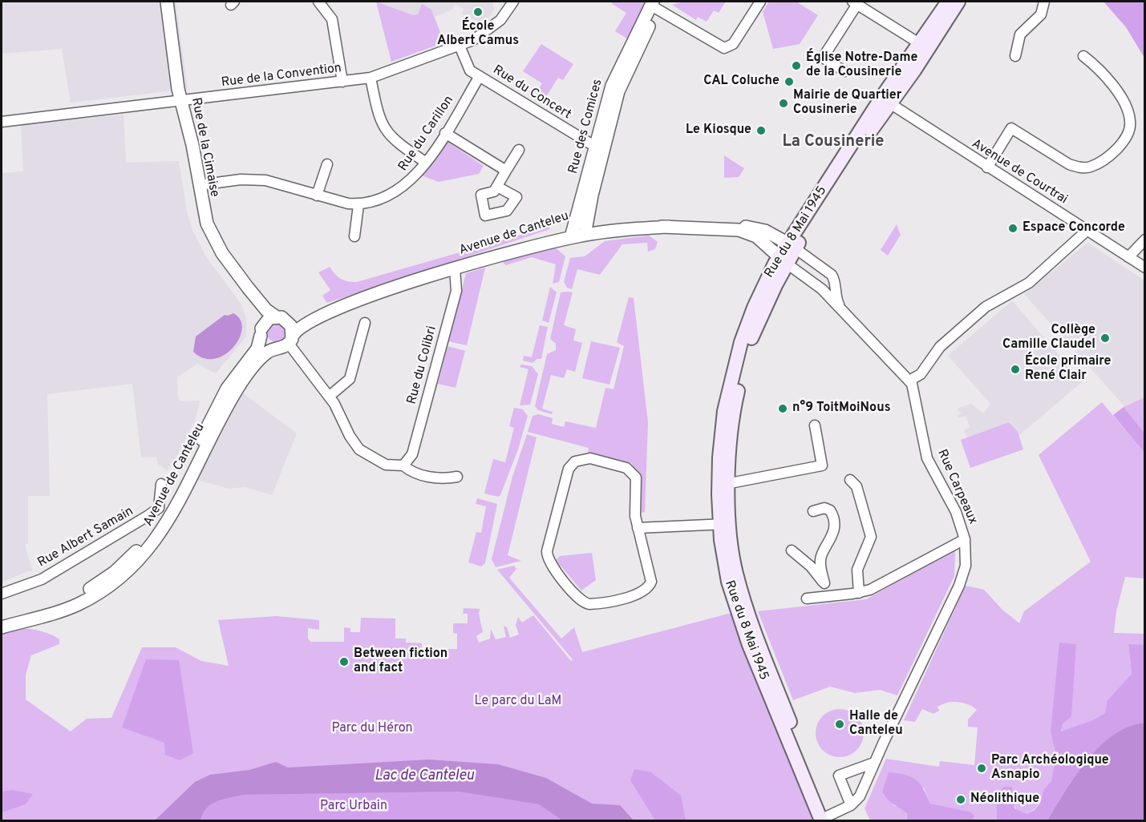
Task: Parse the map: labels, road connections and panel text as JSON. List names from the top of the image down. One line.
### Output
{"streets":{"main road":["Rue du 8 Mai 1945"],"street":["Rue de la Convention","Rue du Concert","Rue des Comices","Rue du Carillon","Rue de la Cimaise","Avenue de Courtrai","Avenue de Canteleu","Rue du Colibri","Rue Carpeaux","Rue Albert Samain"]},"crossings":[["Rue de la Convention","Rue du Concert"],["Rue de la Convention","Rue de la Cimaise"],["Rue du Concert","Rue des Comices"],["Rue du Concert","Rue du Carillon"],["Rue des Comices","Avenue de Canteleu"],["Rue du Carillon","Rue de la Cimaise"],["Rue de la Cimaise","Avenue de Canteleu"],["Avenue de Courtrai","Rue du 8 Mai 1945"],["Rue du 8 Mai 1945","Avenue de Canteleu"],["Avenue de Canteleu","Rue du Colibri"]],"districts":["La Cousinerie"],"water":["Lac de Canteleu"],"parks":["Le parc du LaM","Parc du Héron","Parc Urbain"],"places":["École Albert Camus","Église Notre-Dame de la Cousinerie","CAL Coluche","Mairie de Quartier Cousinerie","Le Kiosque","Espace Concorde","Collège Camille Claudel","École primaire René Clair","n°9 ToitMoiNous","Between fiction and fact","Halle de Canteleu","Parc Archéologique Asnapio","Néolithique"]}
